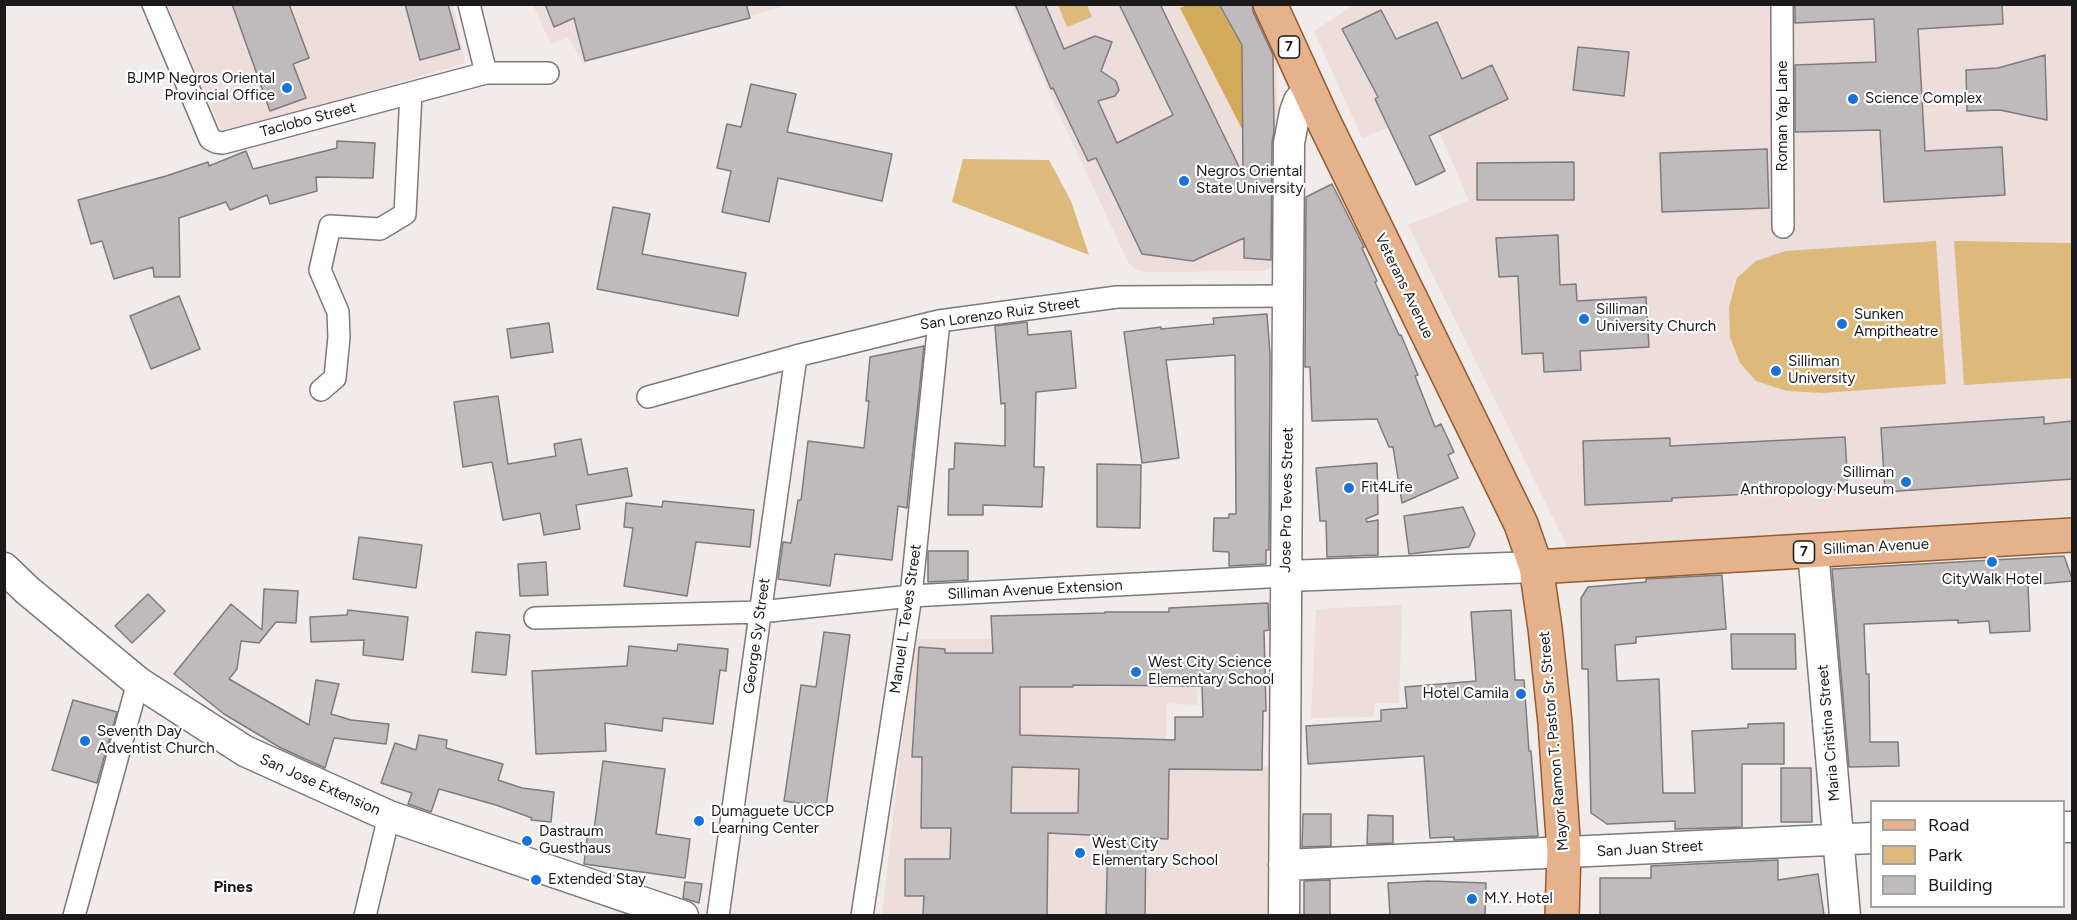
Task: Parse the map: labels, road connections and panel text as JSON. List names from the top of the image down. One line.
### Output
{"streets":{"main road":["7","Veterans Avenue","Silliman Avenue","Mayor Ramon T. Pastor Sr. Street"],"street":["Roman Yap Lane","Taclobo Street","San Lorenzo Ruiz Street","Jose Pro Teves Street","Silliman Avenue Extension","Manuel L. Teves Street","George Sy Street","Maria Cristina Street","San Jose Extension","San Juan Street"]},"crossings":[["Veterans Avenue","Jose Pro Teves Street"],["Veterans Avenue","Silliman Avenue"],["Veterans Avenue","Silliman Avenue Extension"],["Veterans Avenue","Mayor Ramon T. Pastor Sr. Street"],["San Lorenzo Ruiz Street","Jose Pro Teves Street"],["San Lorenzo Ruiz Street","Manuel L. Teves Street"],["San Lorenzo Ruiz Street","George Sy Street"],["Jose Pro Teves Street","Silliman Avenue Extension"],["Jose Pro Teves Street","San Juan Street"],["Silliman Avenue","Silliman Avenue Extension"],["Silliman Avenue","Maria Cristina Street"],["Silliman Avenue","Mayor Ramon T. Pastor Sr. Street"],["Silliman Avenue Extension","Manuel L. Teves Street"],["Silliman Avenue Extension","George Sy Street"],["Silliman Avenue Extension","Mayor Ramon T. Pastor Sr. Street"],["Maria Cristina Street","San Juan Street"],["Mayor Ramon T. Pastor Sr. Street","San Juan Street"]],"districts":["Pines"],"places":["BJMP Negros Oriental Provincial Office","Science Complex","Negros Oriental State University","Silliman University Church","Sunken Ampitheatre","Silliman University","Silliman Anthropology Museum","Fit4Life","CityWalk Hotel","West City Science Elementary School","Hotel Camila","Seventh Day Adventist Church","Dumaguete UCCP Learning Center","Dastraum Guesthaus","West City Elementary School","Extended Stay","M.Y. Hotel"],"legend":["Road","Park","Building"]}
